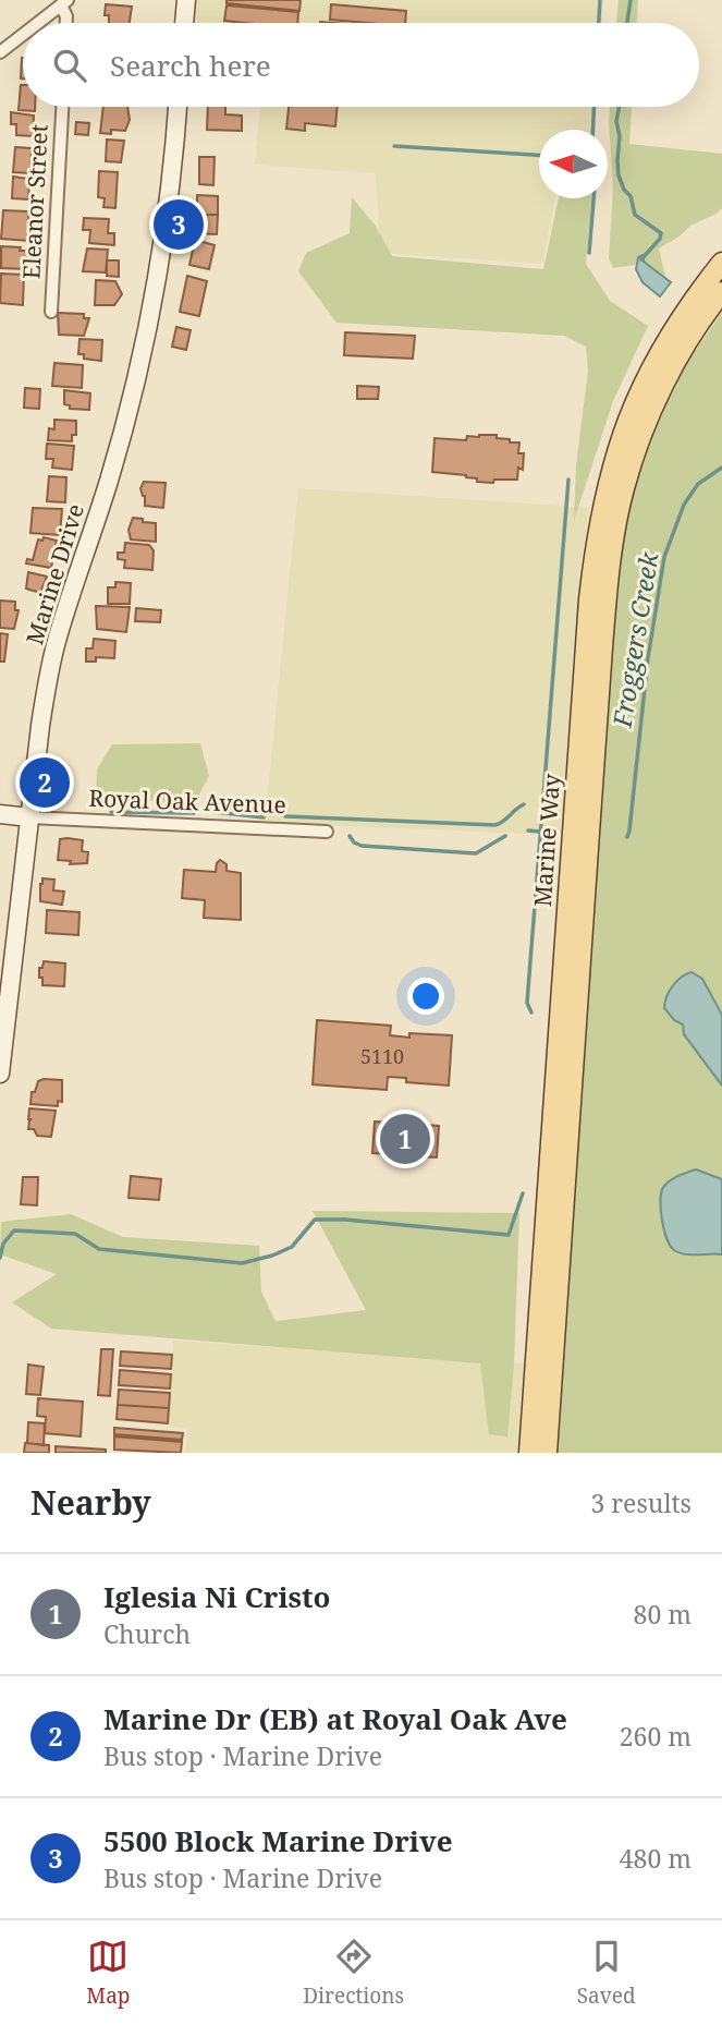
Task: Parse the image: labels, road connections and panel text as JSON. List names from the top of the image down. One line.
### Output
{"streets":{"main road":["Marine Way"],"street":["Eleanor Street","Marine Drive","Royal Oak Avenue"]},"crossings":[["Marine Drive","Royal Oak Avenue"]],"water":["Froggers Creek"],"house_numbers":["5110"],"north":"left","page":{"search":"Search here","pins":["3","2","1"],"heading":["Nearby","3 results"],"list":[{"mark":"1","name":"Iglesia Ni Cristo","note":"Church","value":"80 m"},{"mark":"2","name":"Marine Dr (EB) at Royal Oak Ave","note":"Bus stop · Marine Drive","value":"260 m"},{"mark":"3","name":"5500 Block Marine Drive","note":"Bus stop · Marine Drive","value":"480 m"}],"nav":["Map","Directions","Saved"]}}
